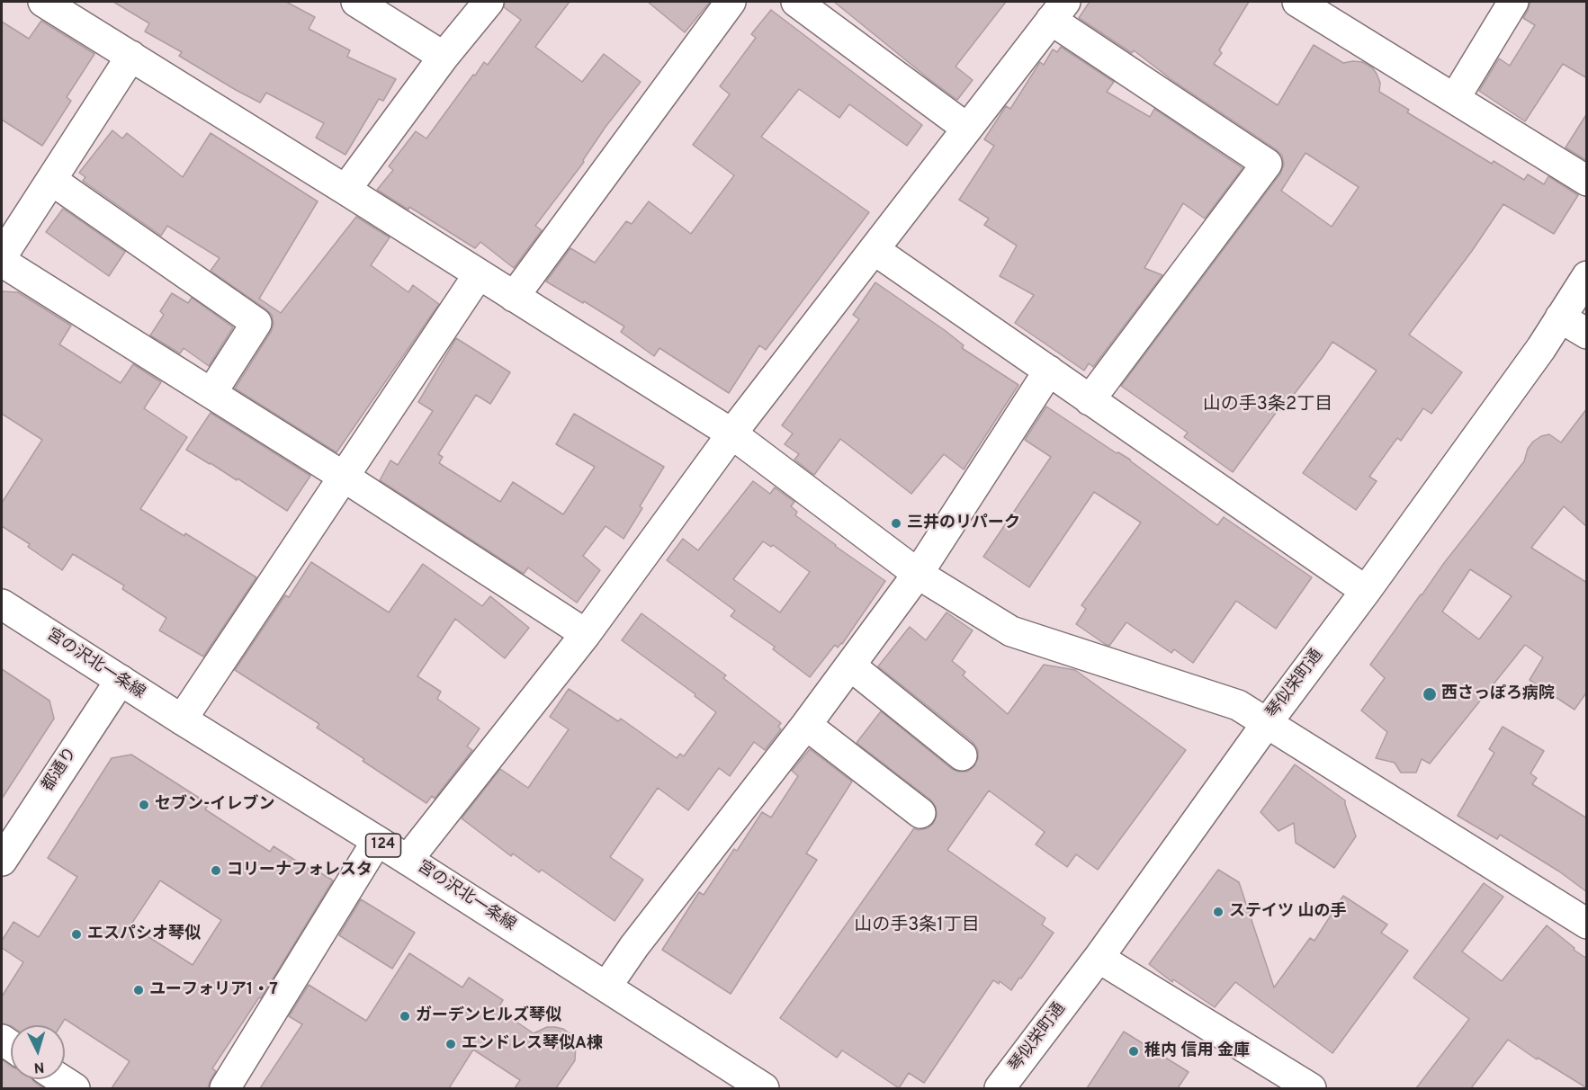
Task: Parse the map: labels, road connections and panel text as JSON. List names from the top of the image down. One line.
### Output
{"streets":{"street":["宮の沢北一条線","琴似栄町通","都通り","124"]},"crossings":[["宮の沢北一条線","都通り"]],"districts":["山の手3条2丁目","山の手3条1丁目"],"places":["三井のリパーク","西さっぽろ病院","セブン-イレブン","コリーナフォレスタ","ステイツ 山の手","エスパシオ琴似","ユーフォリア1・7","ガーデンヒルズ琴似","エンドレス琴似A棟","稚内 信用 金庫"],"north":"bottom"}
